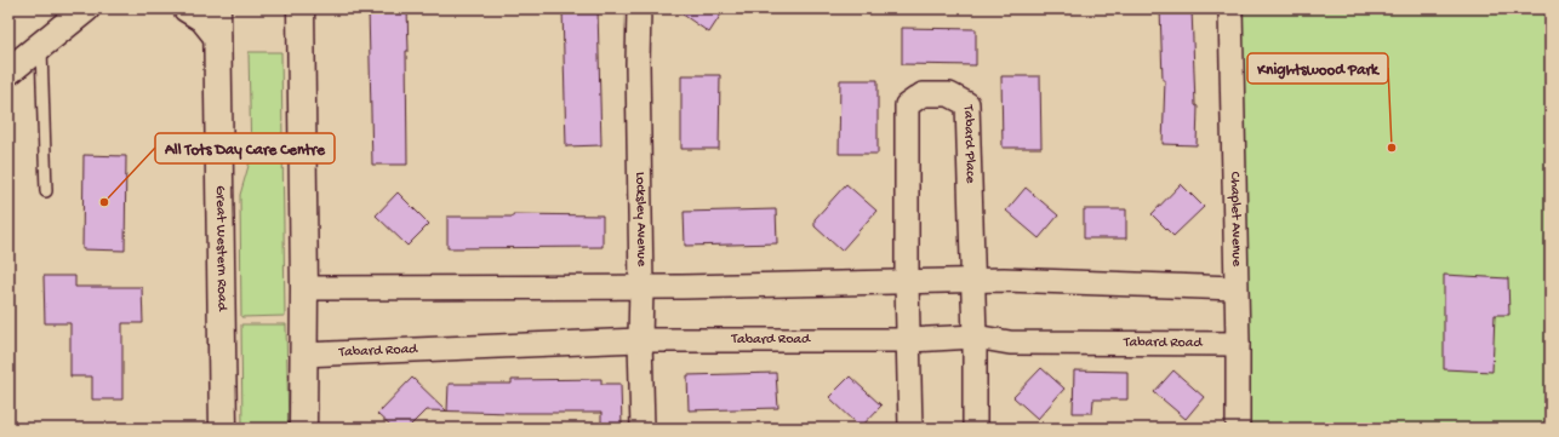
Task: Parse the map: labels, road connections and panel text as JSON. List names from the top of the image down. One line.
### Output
{"streets":{"main road":["Great Western Road"],"street":["Tabard Place","Locksley Avenue","Chaplet Avenue","Tabard Road"]},"crossings":[["Tabard Place","Tabard Road"],["Locksley Avenue","Tabard Road"],["Chaplet Avenue","Tabard Road"]],"places":["Knightswood Park","All Tots Day Care Centre"]}
